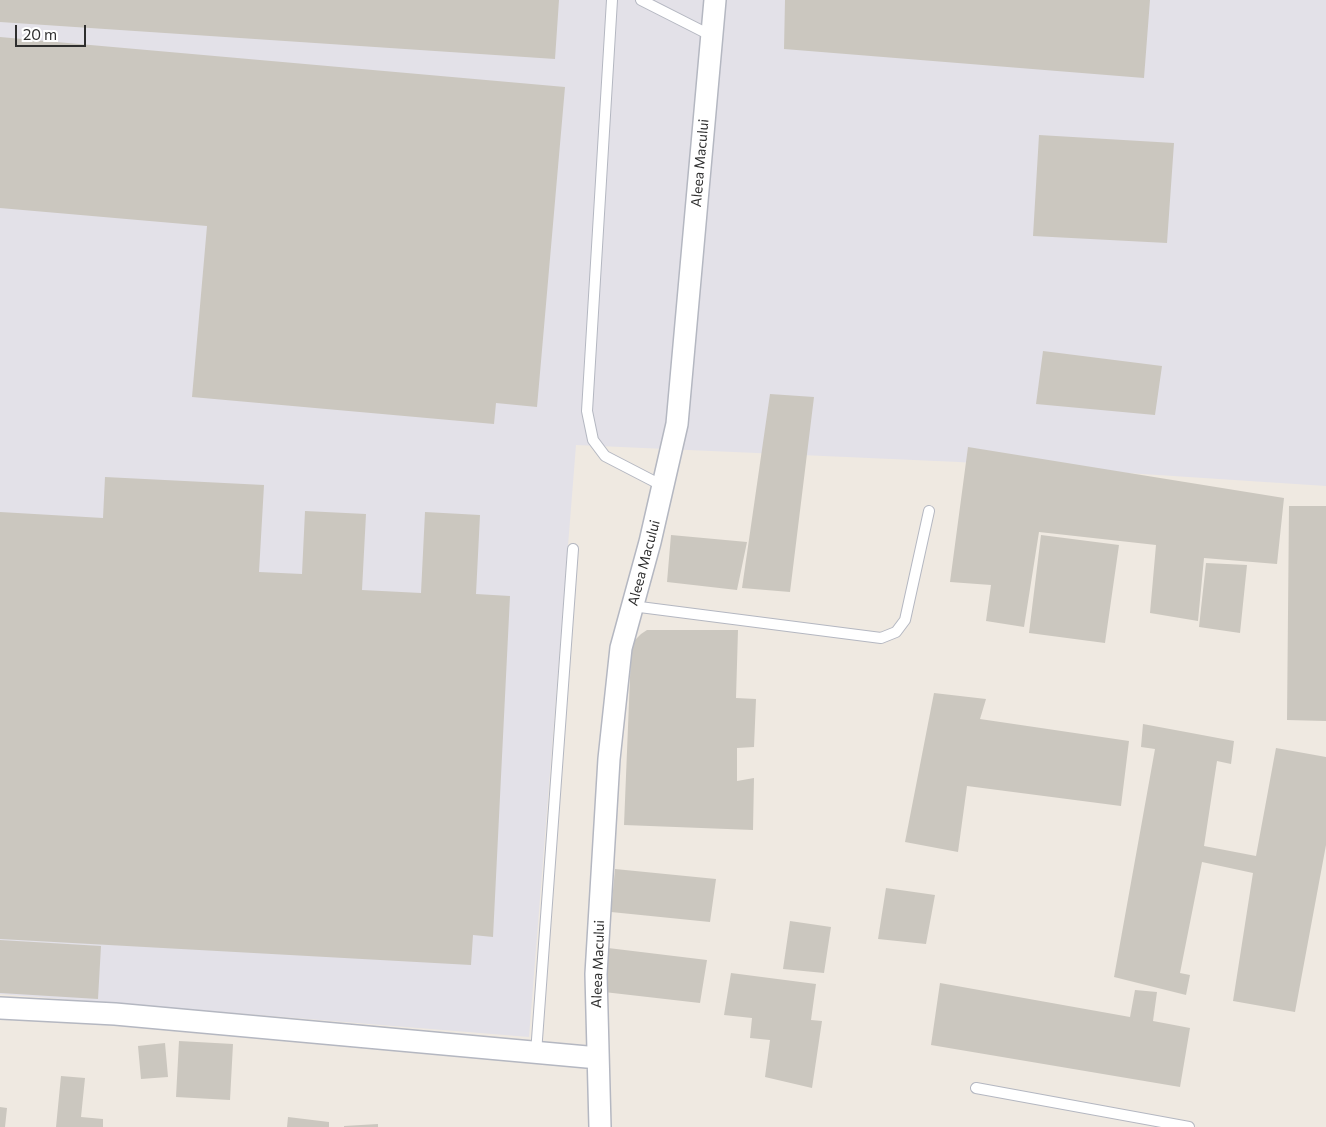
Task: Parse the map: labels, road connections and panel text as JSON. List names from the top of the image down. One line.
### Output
{"streets":{"street":["Aleea Macului"]},"scale_bar":"20 m"}
